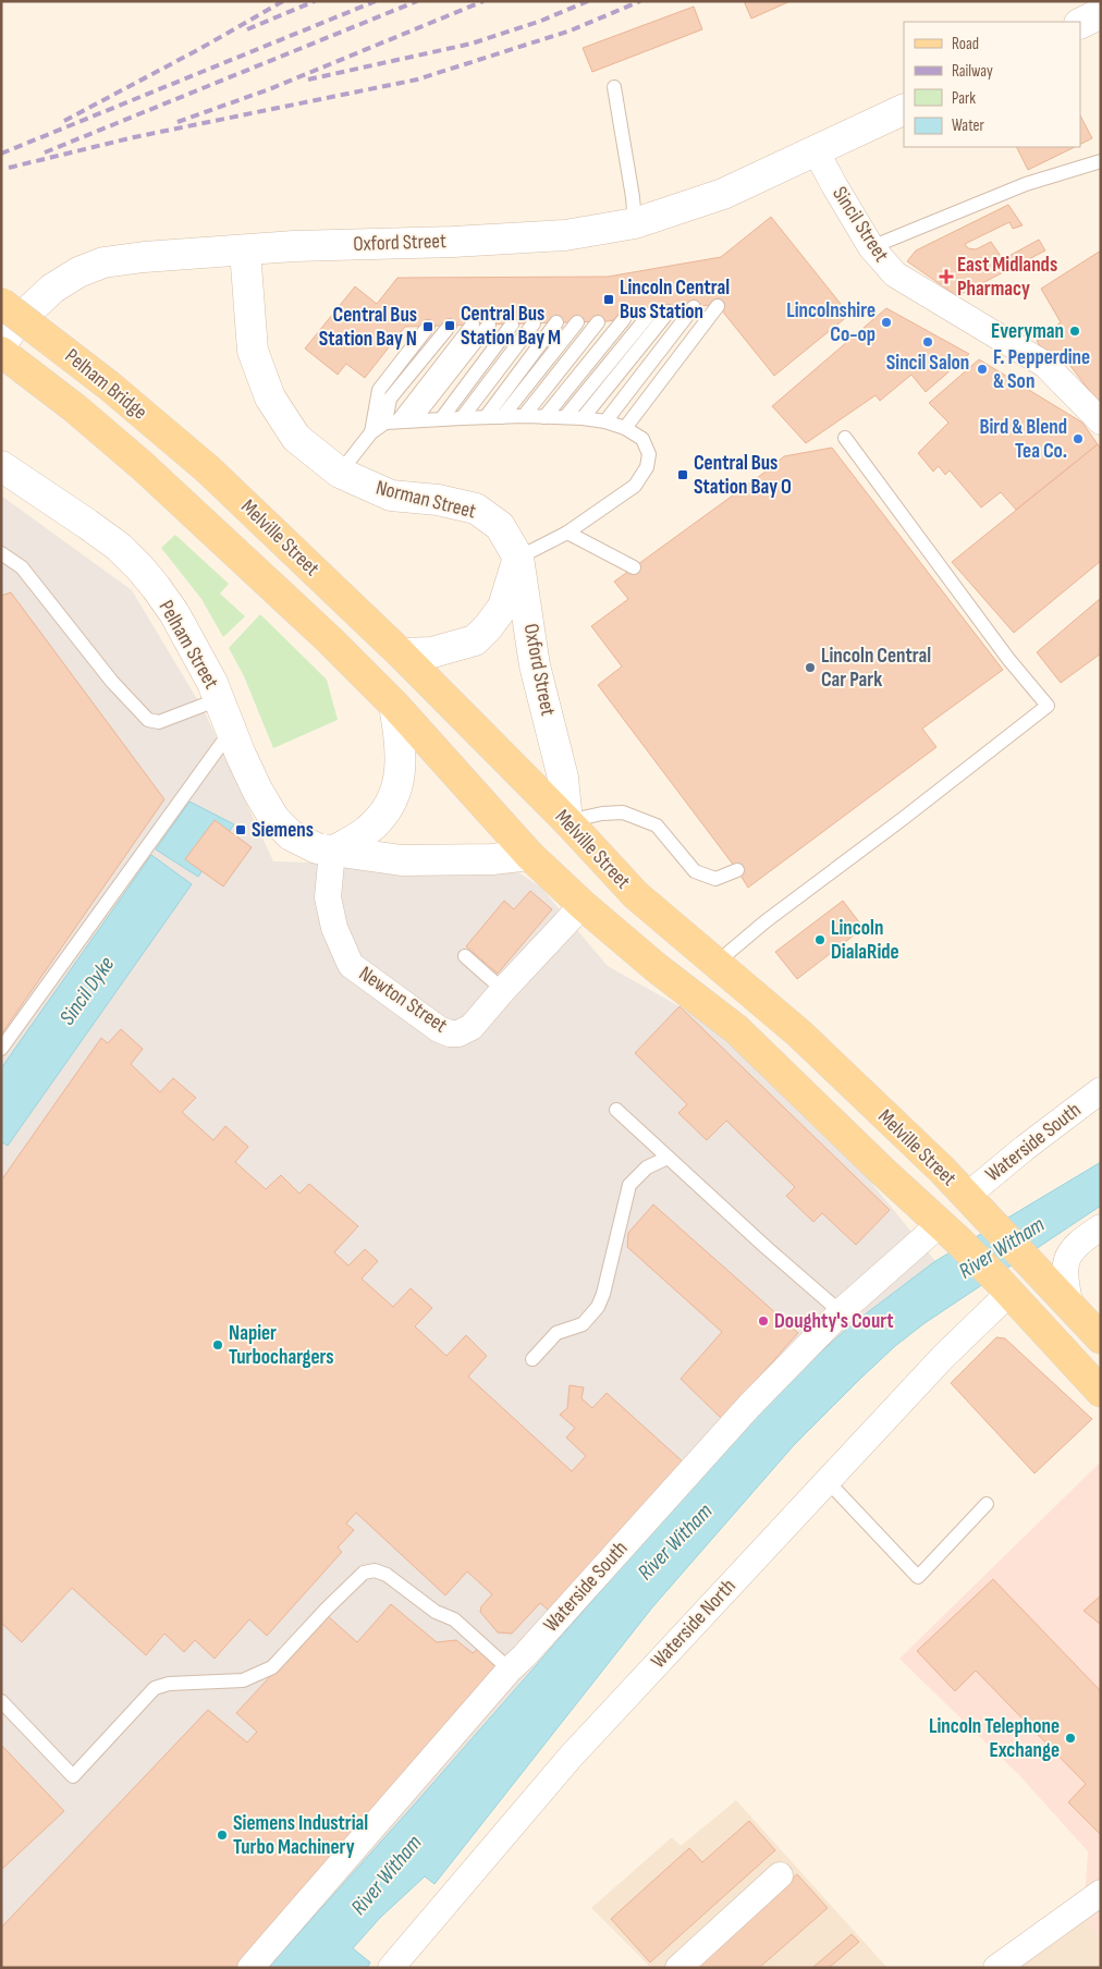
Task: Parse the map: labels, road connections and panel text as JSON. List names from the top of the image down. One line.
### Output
{"streets":{"main road":["Oxford Street","Pelham Bridge","Norman Street","Melville Street","Pelham Street"],"street":["Sincil Street","Newton Street","Waterside South","Waterside North"]},"crossings":[["Sincil Street","Oxford Street"],["Oxford Street","Norman Street"],["Oxford Street","Melville Street"],["Pelham Bridge","Melville Street"],["Melville Street","Pelham Street"],["Melville Street","Newton Street"],["Melville Street","Waterside South"],["Melville Street","Waterside North"],["Pelham Street","Newton Street"]],"water":["Sincil Dyke","River Witham"],"places":{"health":["East Midlands Pharmacy"],"transit":["Lincoln Central Bus Station","Central Bus Station Bay M","Central Bus Station Bay N","Central Bus Station Bay O","Siemens"],"other":["Lincolnshire Co-op","Everyman","Sincil Salon","F. Pepperdine & Son","Bird & Blend Tea Co.","Lincoln Central Car Park","Lincoln DialaRide","Doughty's Court","Napier Turbochargers","Lincoln Telephone Exchange","Siemens Industrial Turbo Machinery"]},"legend":["Road","Railway","Park","Water"]}
